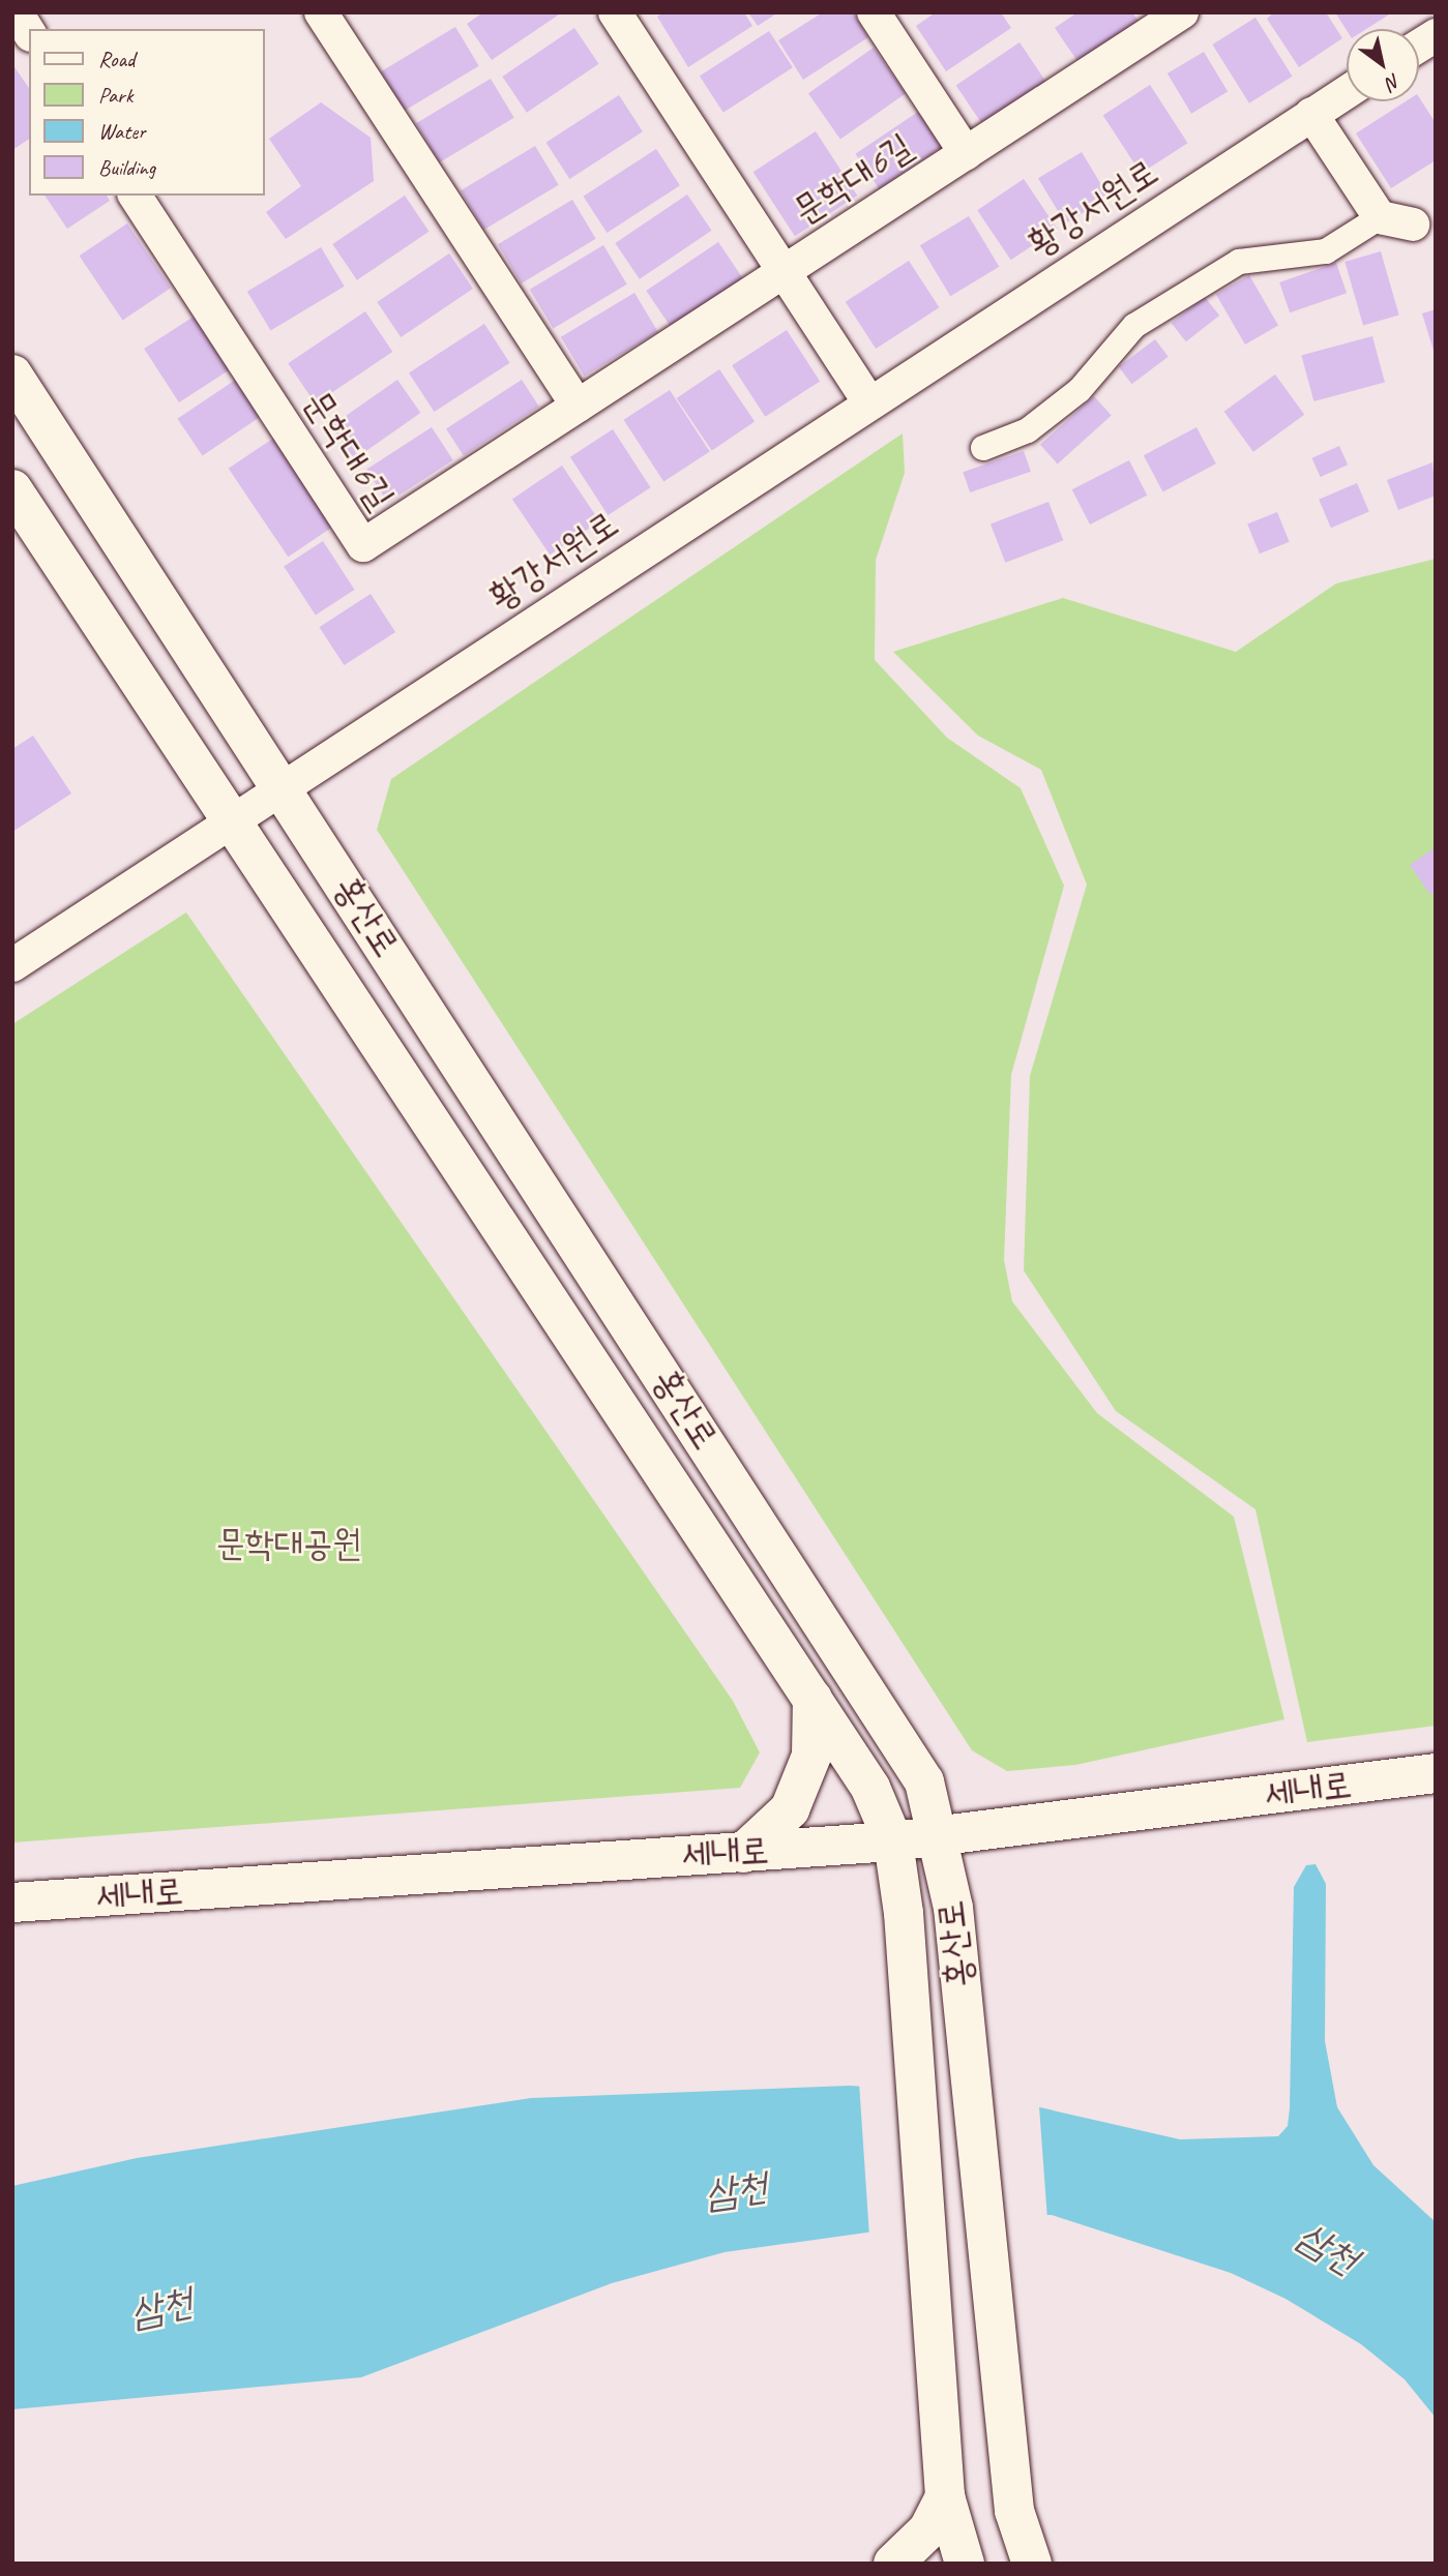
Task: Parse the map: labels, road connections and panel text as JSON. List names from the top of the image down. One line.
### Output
{"streets":{"street":["문학대6길","황강서원로","홍산로","세내로"]},"crossings":[["황강서원로","홍산로"],["홍산로","세내로"]],"water":["삼천"],"parks":["문학대공원"],"legend":["Road","Park","Water","Building"],"north":"bottom right"}
